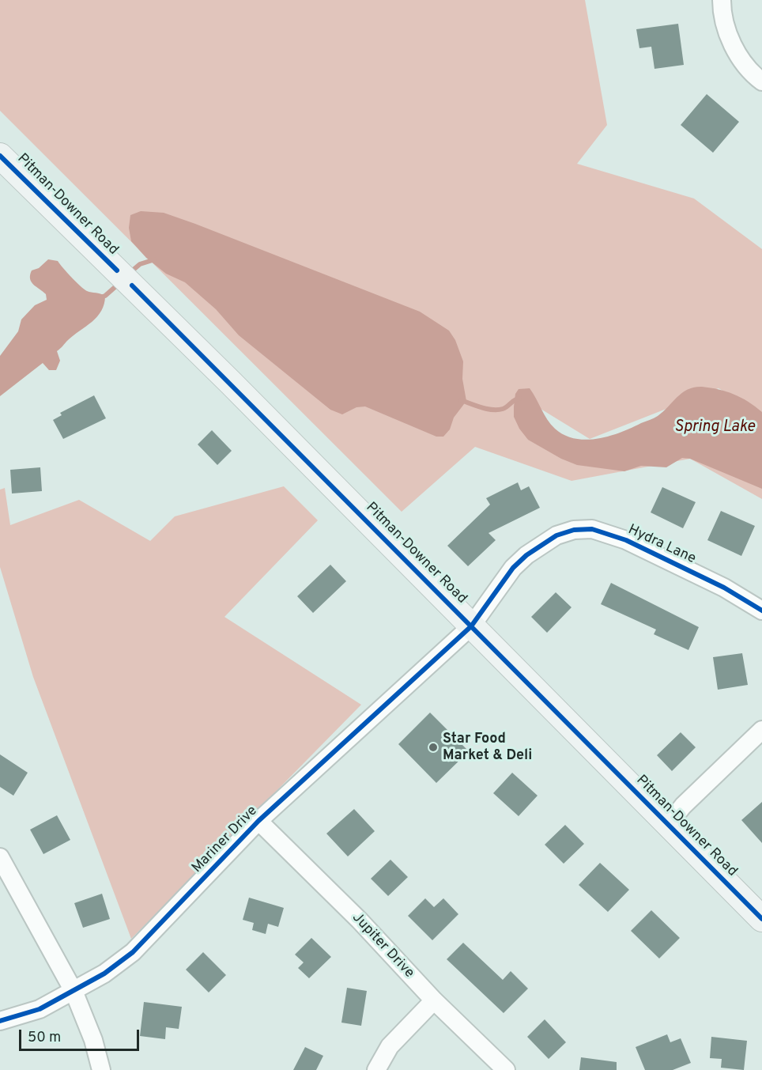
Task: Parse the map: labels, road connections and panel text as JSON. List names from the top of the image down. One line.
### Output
{"streets":{"street":["Pitman-Downer Road","Hydra Lane","Mariner Drive","Jupiter Drive"]},"crossings":[["Pitman-Downer Road","Hydra Lane"],["Pitman-Downer Road","Mariner Drive"],["Hydra Lane","Mariner Drive"],["Mariner Drive","Jupiter Drive"]],"water":["Spring Lake"],"places":["Star Food Market & Deli"],"scale_bar":"50 m"}
